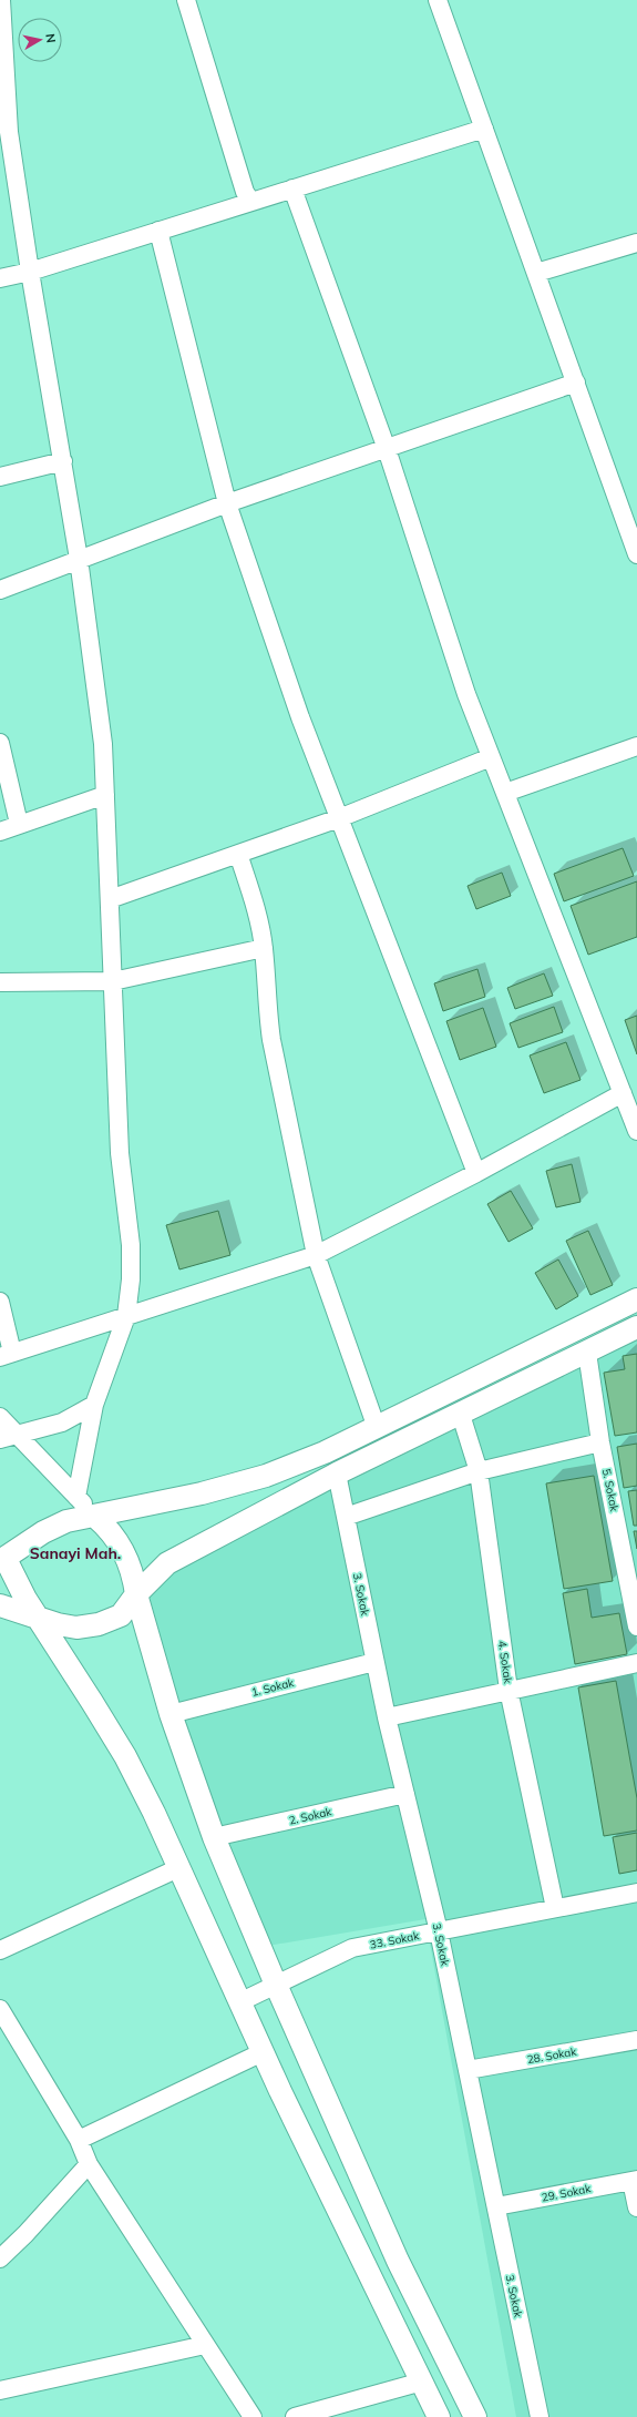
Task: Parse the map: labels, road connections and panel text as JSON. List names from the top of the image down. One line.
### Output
{"streets":{"street":["5. Sokak","3. Sokak","4. Sokak","1. Sokak","2. Sokak","33. Sokak","28. Sokak","29. Sokak"]},"crossings":[["3. Sokak","1. Sokak"],["3. Sokak","2. Sokak"],["3. Sokak","33. Sokak"],["3. Sokak","28. Sokak"],["3. Sokak","29. Sokak"],["4. Sokak","33. Sokak"]],"districts":["Sanayi Mah."],"north":"right"}
